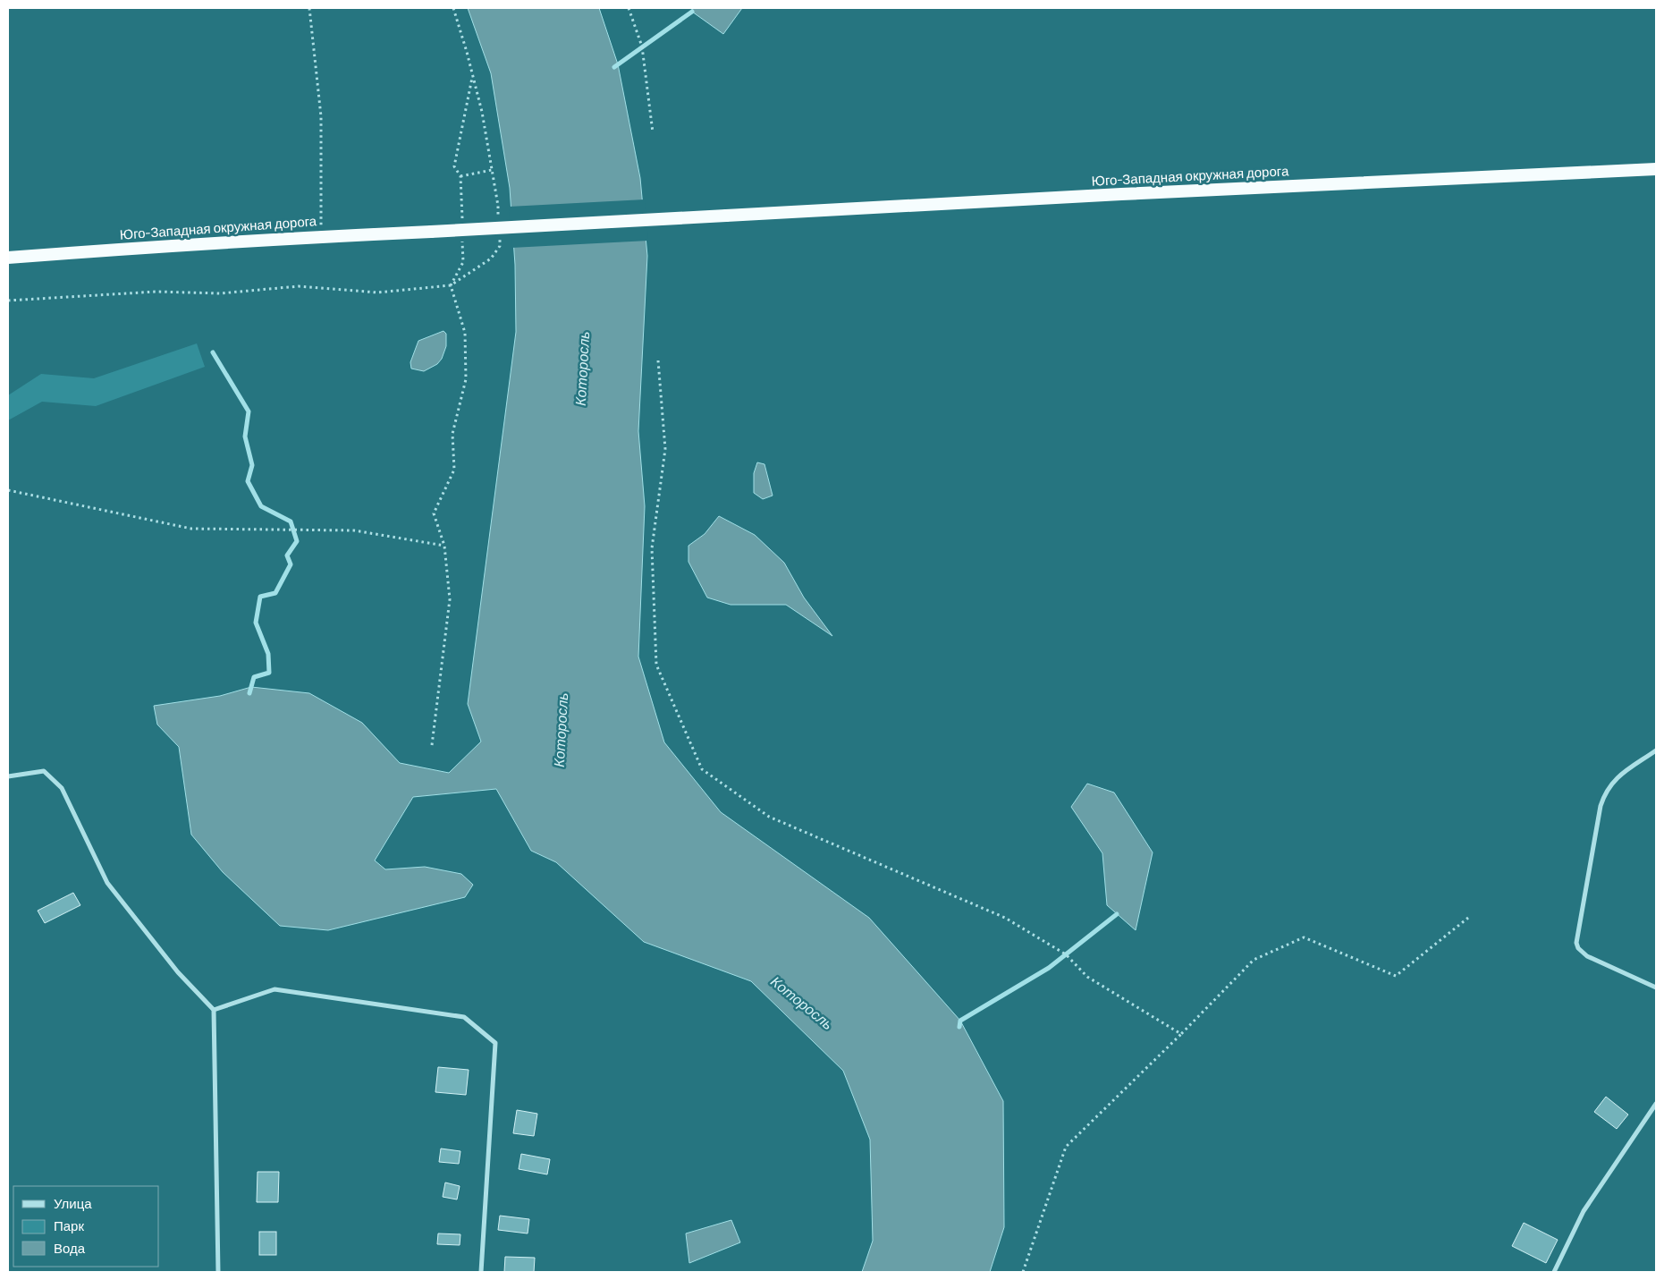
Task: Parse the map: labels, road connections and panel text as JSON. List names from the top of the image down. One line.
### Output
{"streets":{"highway":["Юго-Западная окружная дорога"]},"water":["Которосль"],"legend":["Улица","Парк","Вода"]}
